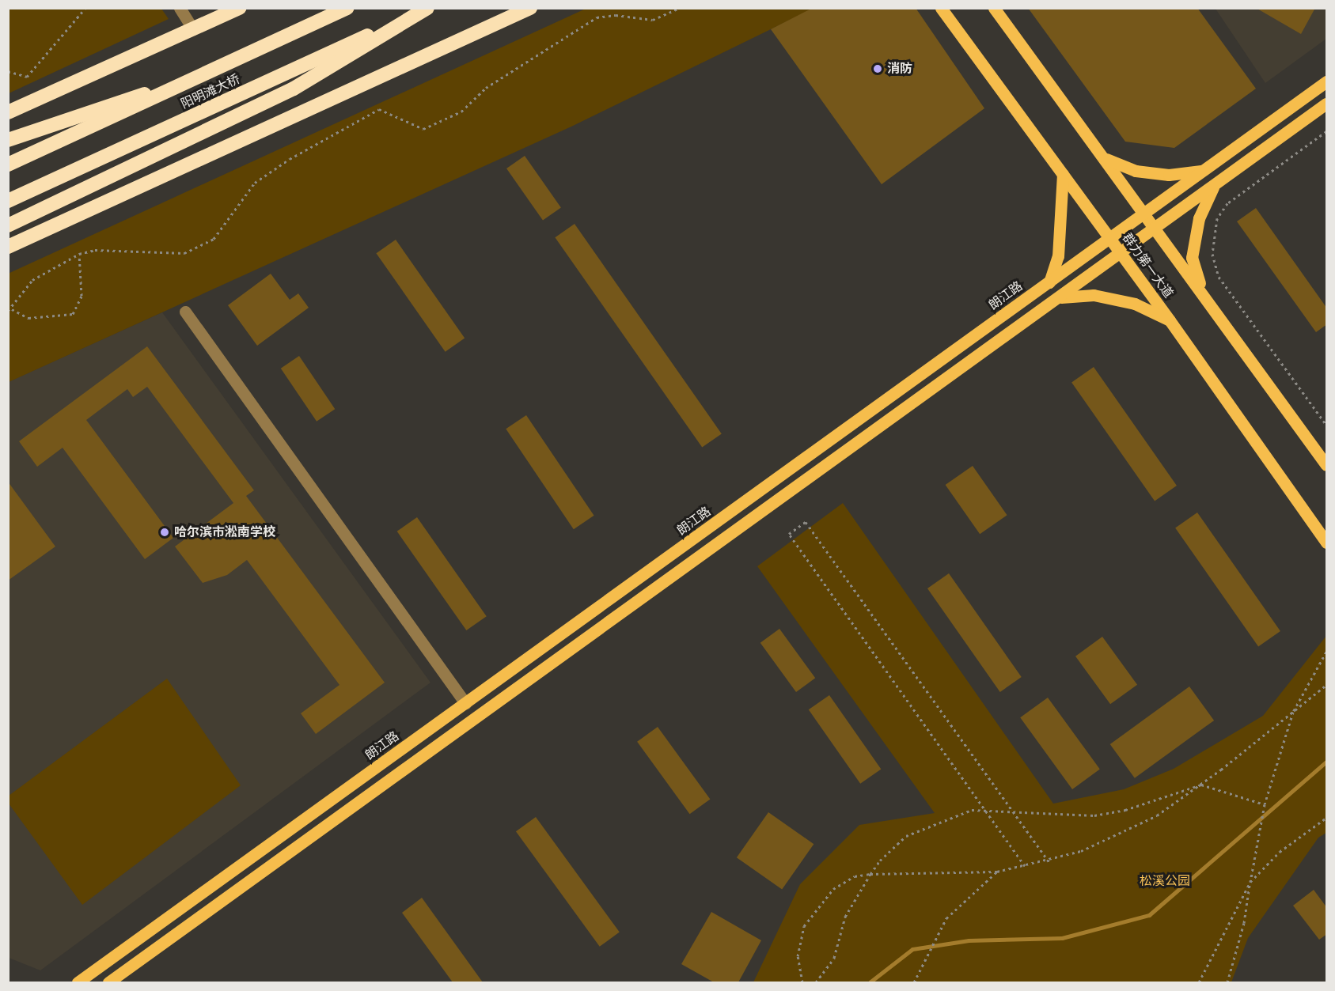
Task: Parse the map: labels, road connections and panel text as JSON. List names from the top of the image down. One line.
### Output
{"streets":{"highway":["阳明滩大桥"],"main road":["群力第一大道","朗江路"]},"crossings":[["群力第一大道","朗江路"]],"parks":["松溪公园"],"places":["消防","哈尔滨市淞南学校"]}
